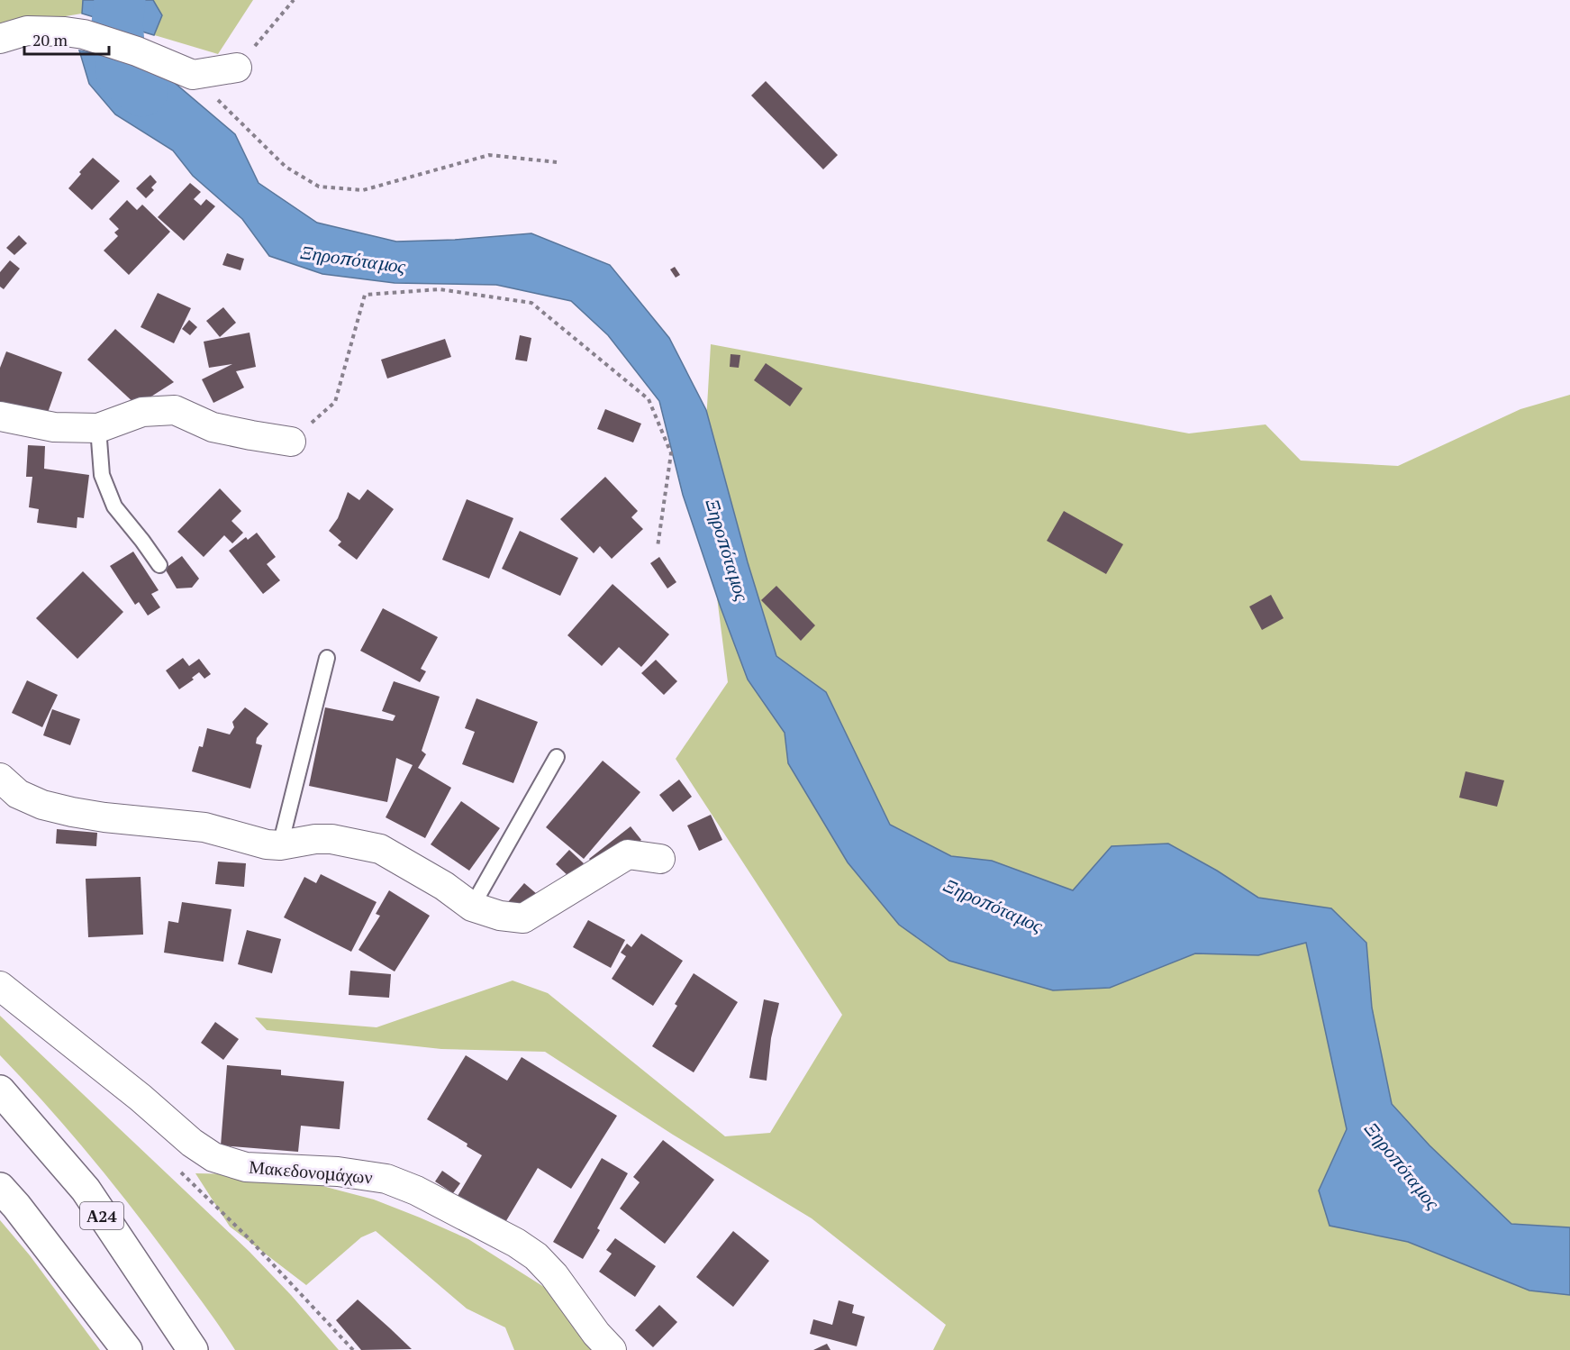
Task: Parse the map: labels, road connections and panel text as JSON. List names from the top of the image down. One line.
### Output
{"streets":{"highway":["Α24"],"street":["Μακεδονομάχων"]},"water":["Ξηροπόταμος"],"scale_bar":"20 m"}
